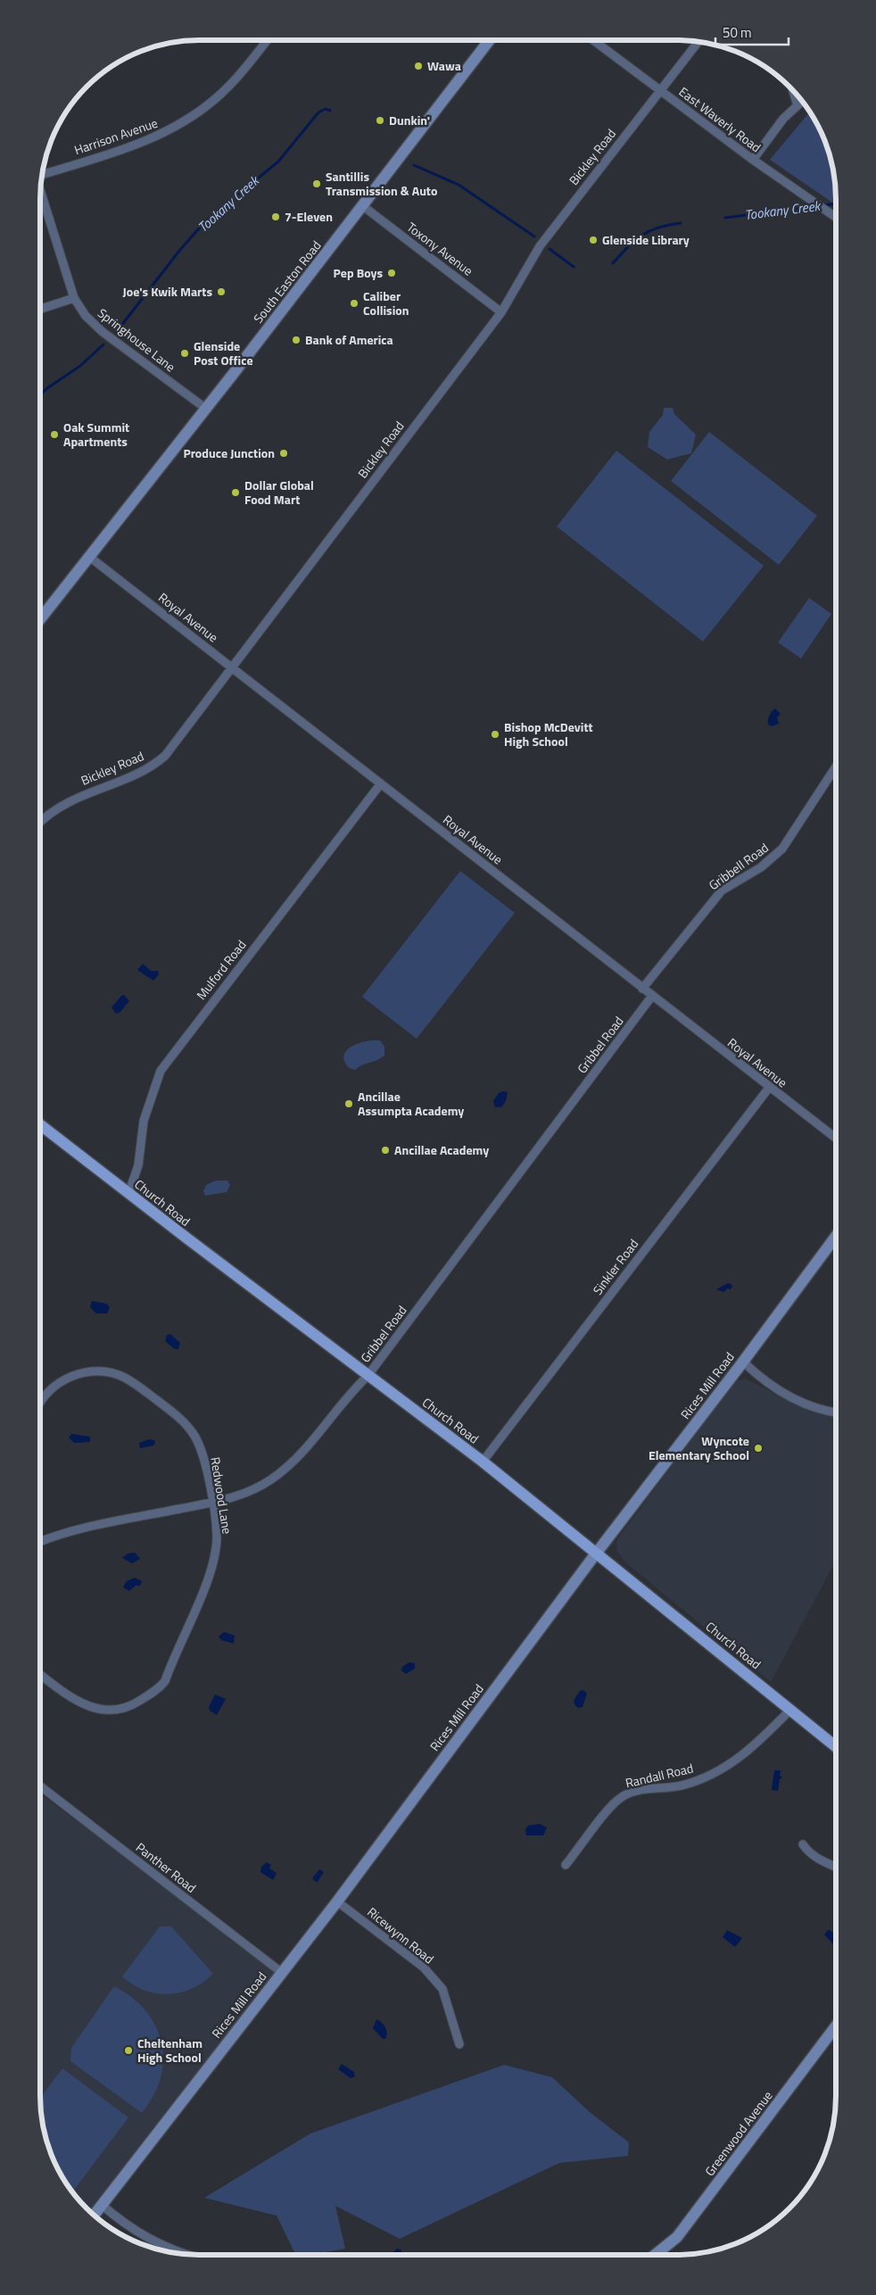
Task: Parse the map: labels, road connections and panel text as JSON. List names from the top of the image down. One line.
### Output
{"streets":{"main road":["Church Road"],"street":["East Waverly Road","Harrison Avenue","Bickley Road","Toxony Avenue","South Easton Road","Springhouse Lane","Royal Avenue","Gribbell Road","Mulford Road","Gribbel Road","Sinkler Road","Rices Mill Road","Redwood Lane","Randall Road","Panther Road","Ricewynn Road","Greenwood Avenue"]},"crossings":[["East Waverly Road","Bickley Road"],["Bickley Road","Toxony Avenue"],["Bickley Road","Royal Avenue"],["Toxony Avenue","South Easton Road"],["South Easton Road","Springhouse Lane"],["South Easton Road","Royal Avenue"],["Royal Avenue","Gribbell Road"],["Royal Avenue","Mulford Road"],["Royal Avenue","Gribbel Road"],["Royal Avenue","Sinkler Road"],["Mulford Road","Church Road"],["Gribbel Road","Church Road"],["Gribbel Road","Redwood Lane"],["Church Road","Sinkler Road"],["Church Road","Rices Mill Road"],["Church Road","Randall Road"],["Rices Mill Road","Panther Road"],["Rices Mill Road","Ricewynn Road"]],"water":["Tookany Creek"],"places":["Wawa","Dunkin'","Santillis Transmission & Auto","7-Eleven","Glenside Library","Pep Boys","Joe's Kwik Marts","Caliber Collision","Bank of America","Glenside Post Office","Oak Summit Apartments","Produce Junction","Dollar Global Food Mart","Bishop McDevitt High School","Ancillae Assumpta Academy","Ancillae Academy","Wyncote Elementary School","Cheltenham High School"],"scale_bar":"50 m"}
